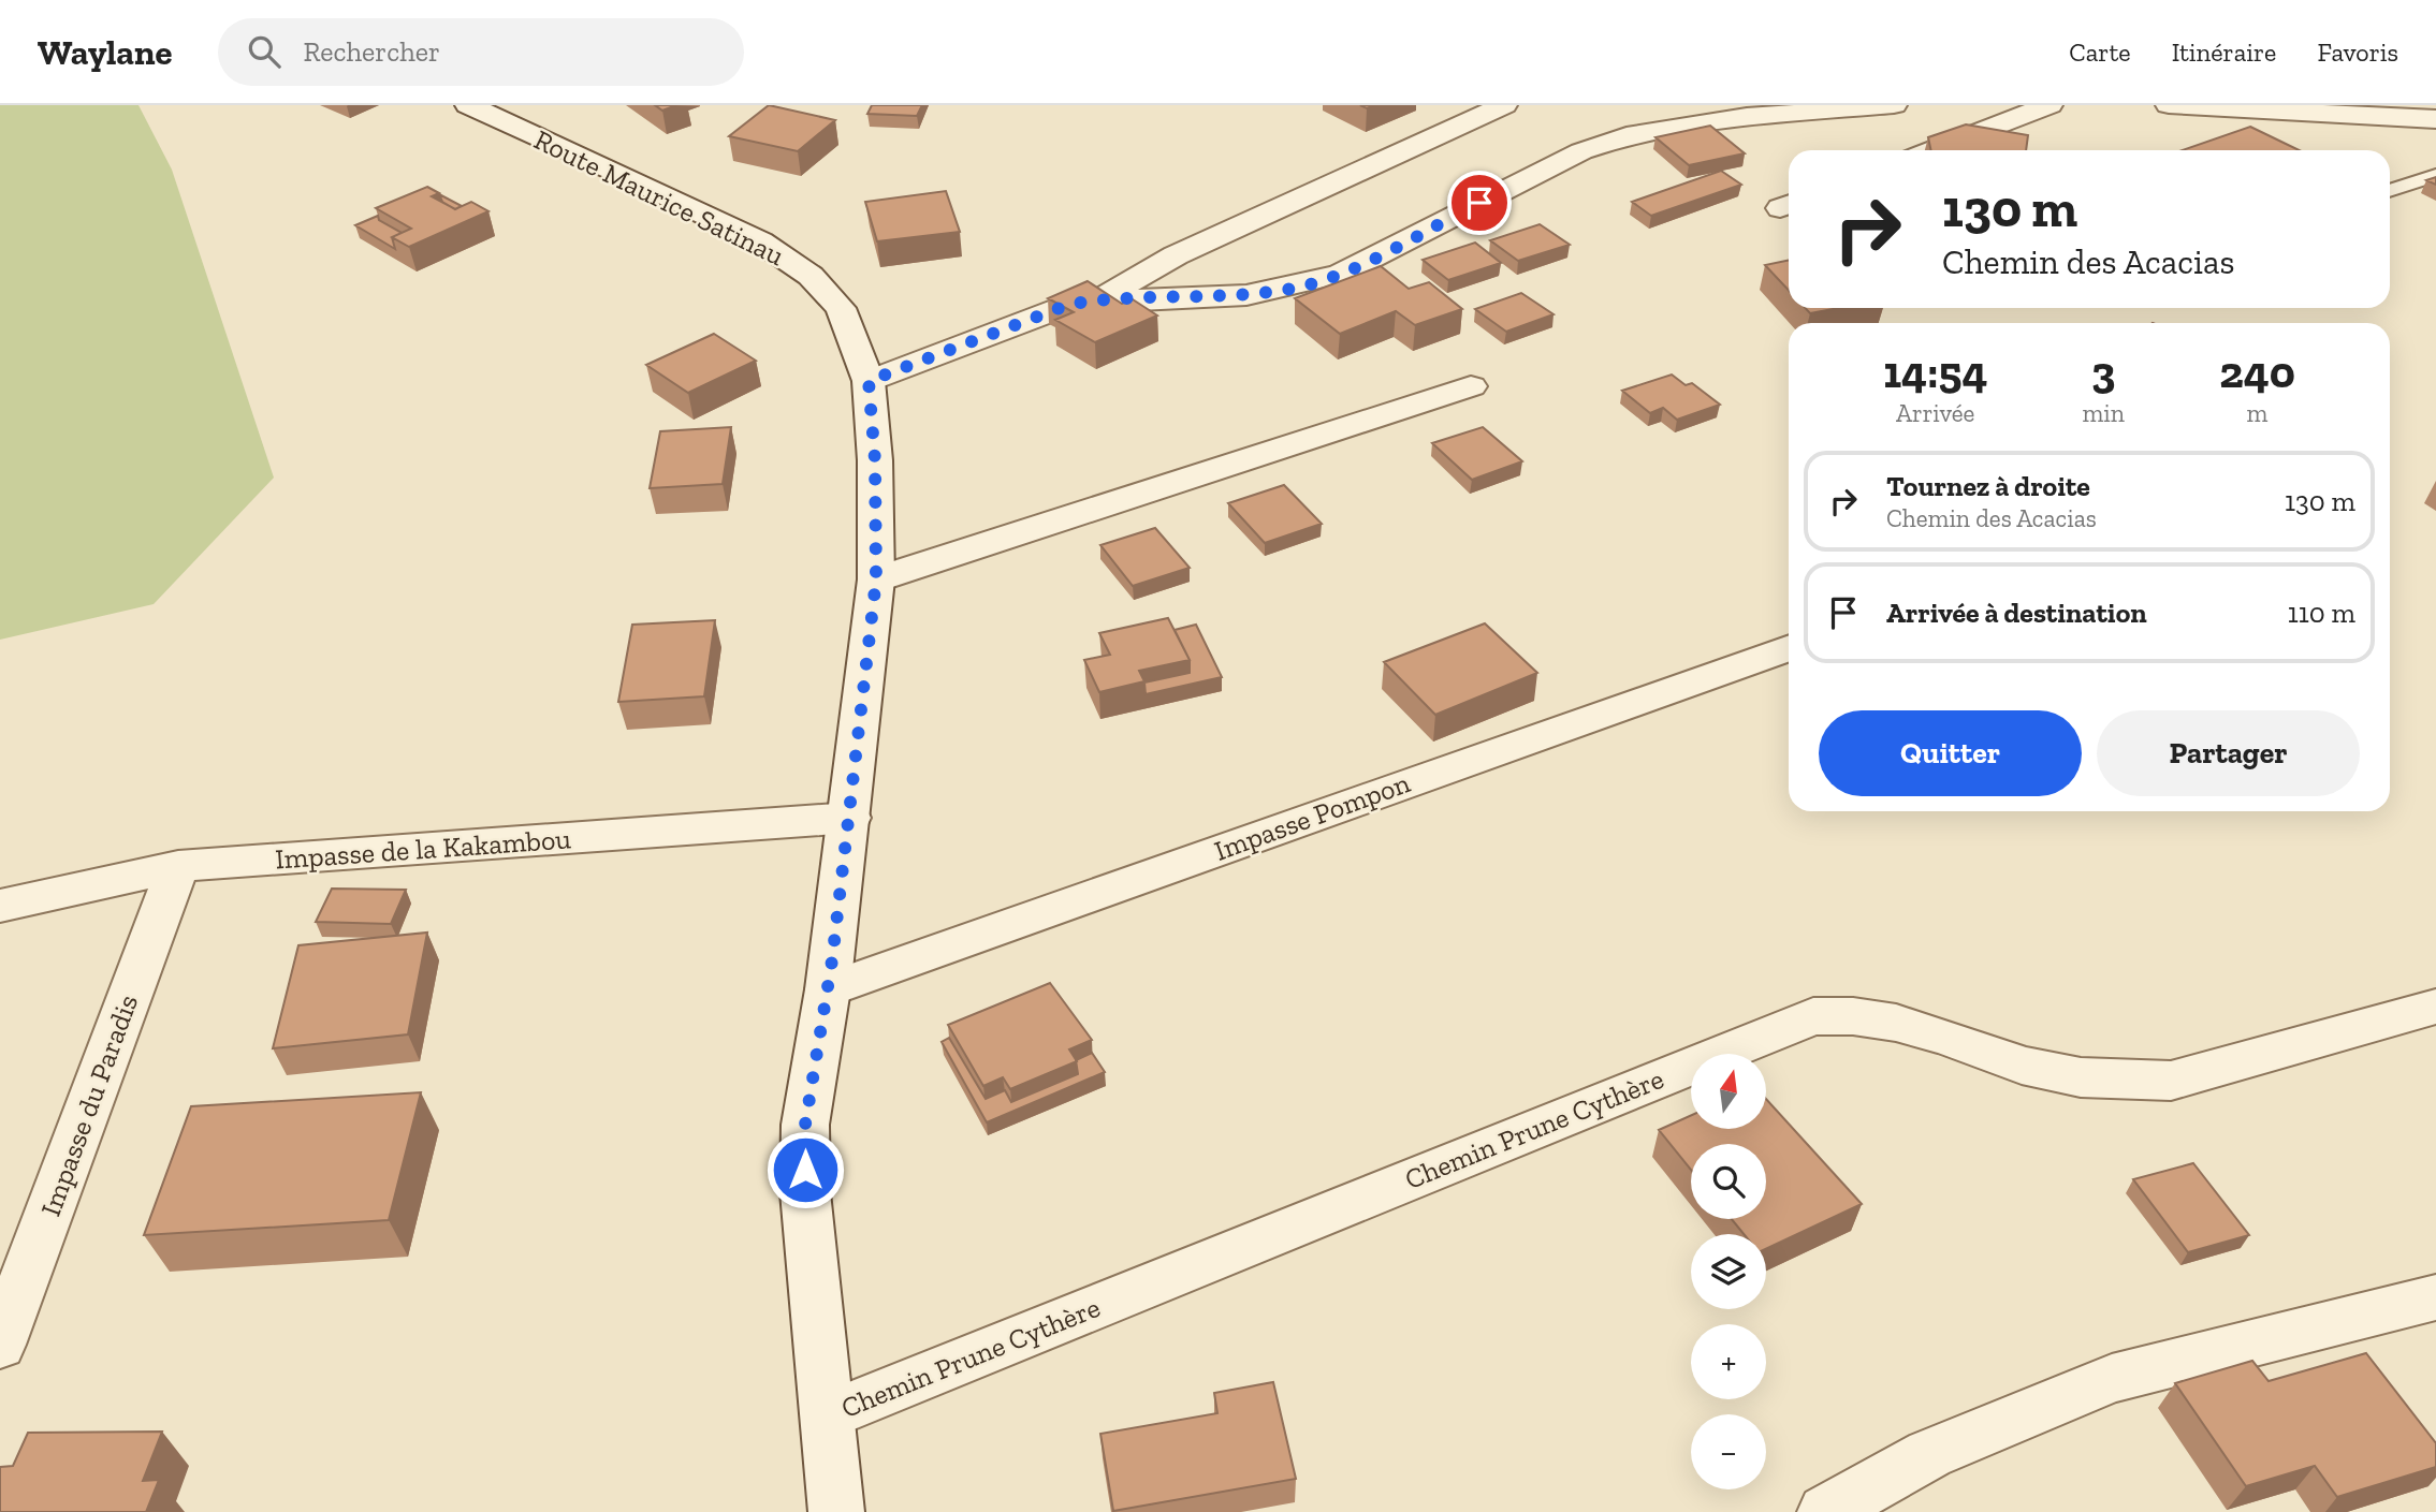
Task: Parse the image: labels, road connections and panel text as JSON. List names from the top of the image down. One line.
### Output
{"streets":{"street":["Route Maurice Satinau","Impasse Pompon","Impasse de la Kakambou","Impasse du Paradis","Chemin Prune Cythère"]},"crossings":[["Route Maurice Satinau","Impasse Pompon"],["Route Maurice Satinau","Impasse de la Kakambou"],["Route Maurice Satinau","Chemin Prune Cythère"],["Impasse de la Kakambou","Impasse du Paradis"]],"north":"top","page":{"header":"Waylane","search":"Rechercher","nav":["Carte","Itinéraire","Favoris"],"turn":["130 m","Chemin des Acacias"],"eta":["14:54","Arrivée","3","min","240","m"],"list":[{"name":"Tournez à droite","note":"Chemin des Acacias","value":"130 m"},{"name":"Arrivée à destination","value":"110 m"}],"buttons":["Quitter","Partager"],"map_buttons":["+","−"]}}
